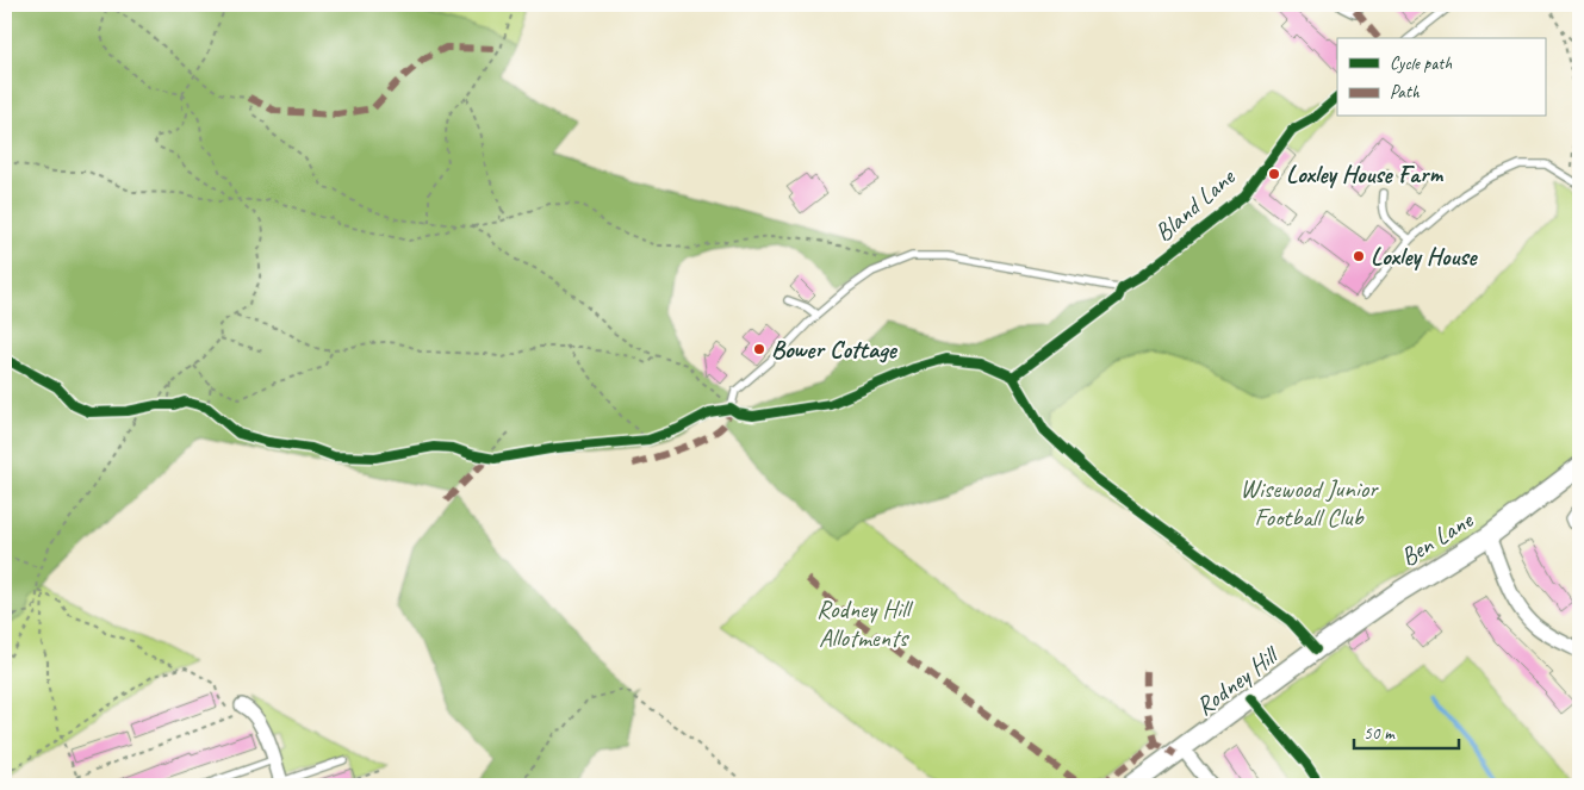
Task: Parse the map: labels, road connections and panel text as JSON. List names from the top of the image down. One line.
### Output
{"streets":{"street":["Ben Lane","Rodney Hill"],"lane":["Bland Lane"]},"crossings":[["Ben Lane","Rodney Hill"]],"parks":["Wisewood Junior Football Club","Rodney Hill Allotments"],"places":["Loxley House Farm","Loxley House","Bower Cottage"],"legend":["Cycle path","Path"],"scale_bar":"50 m"}
